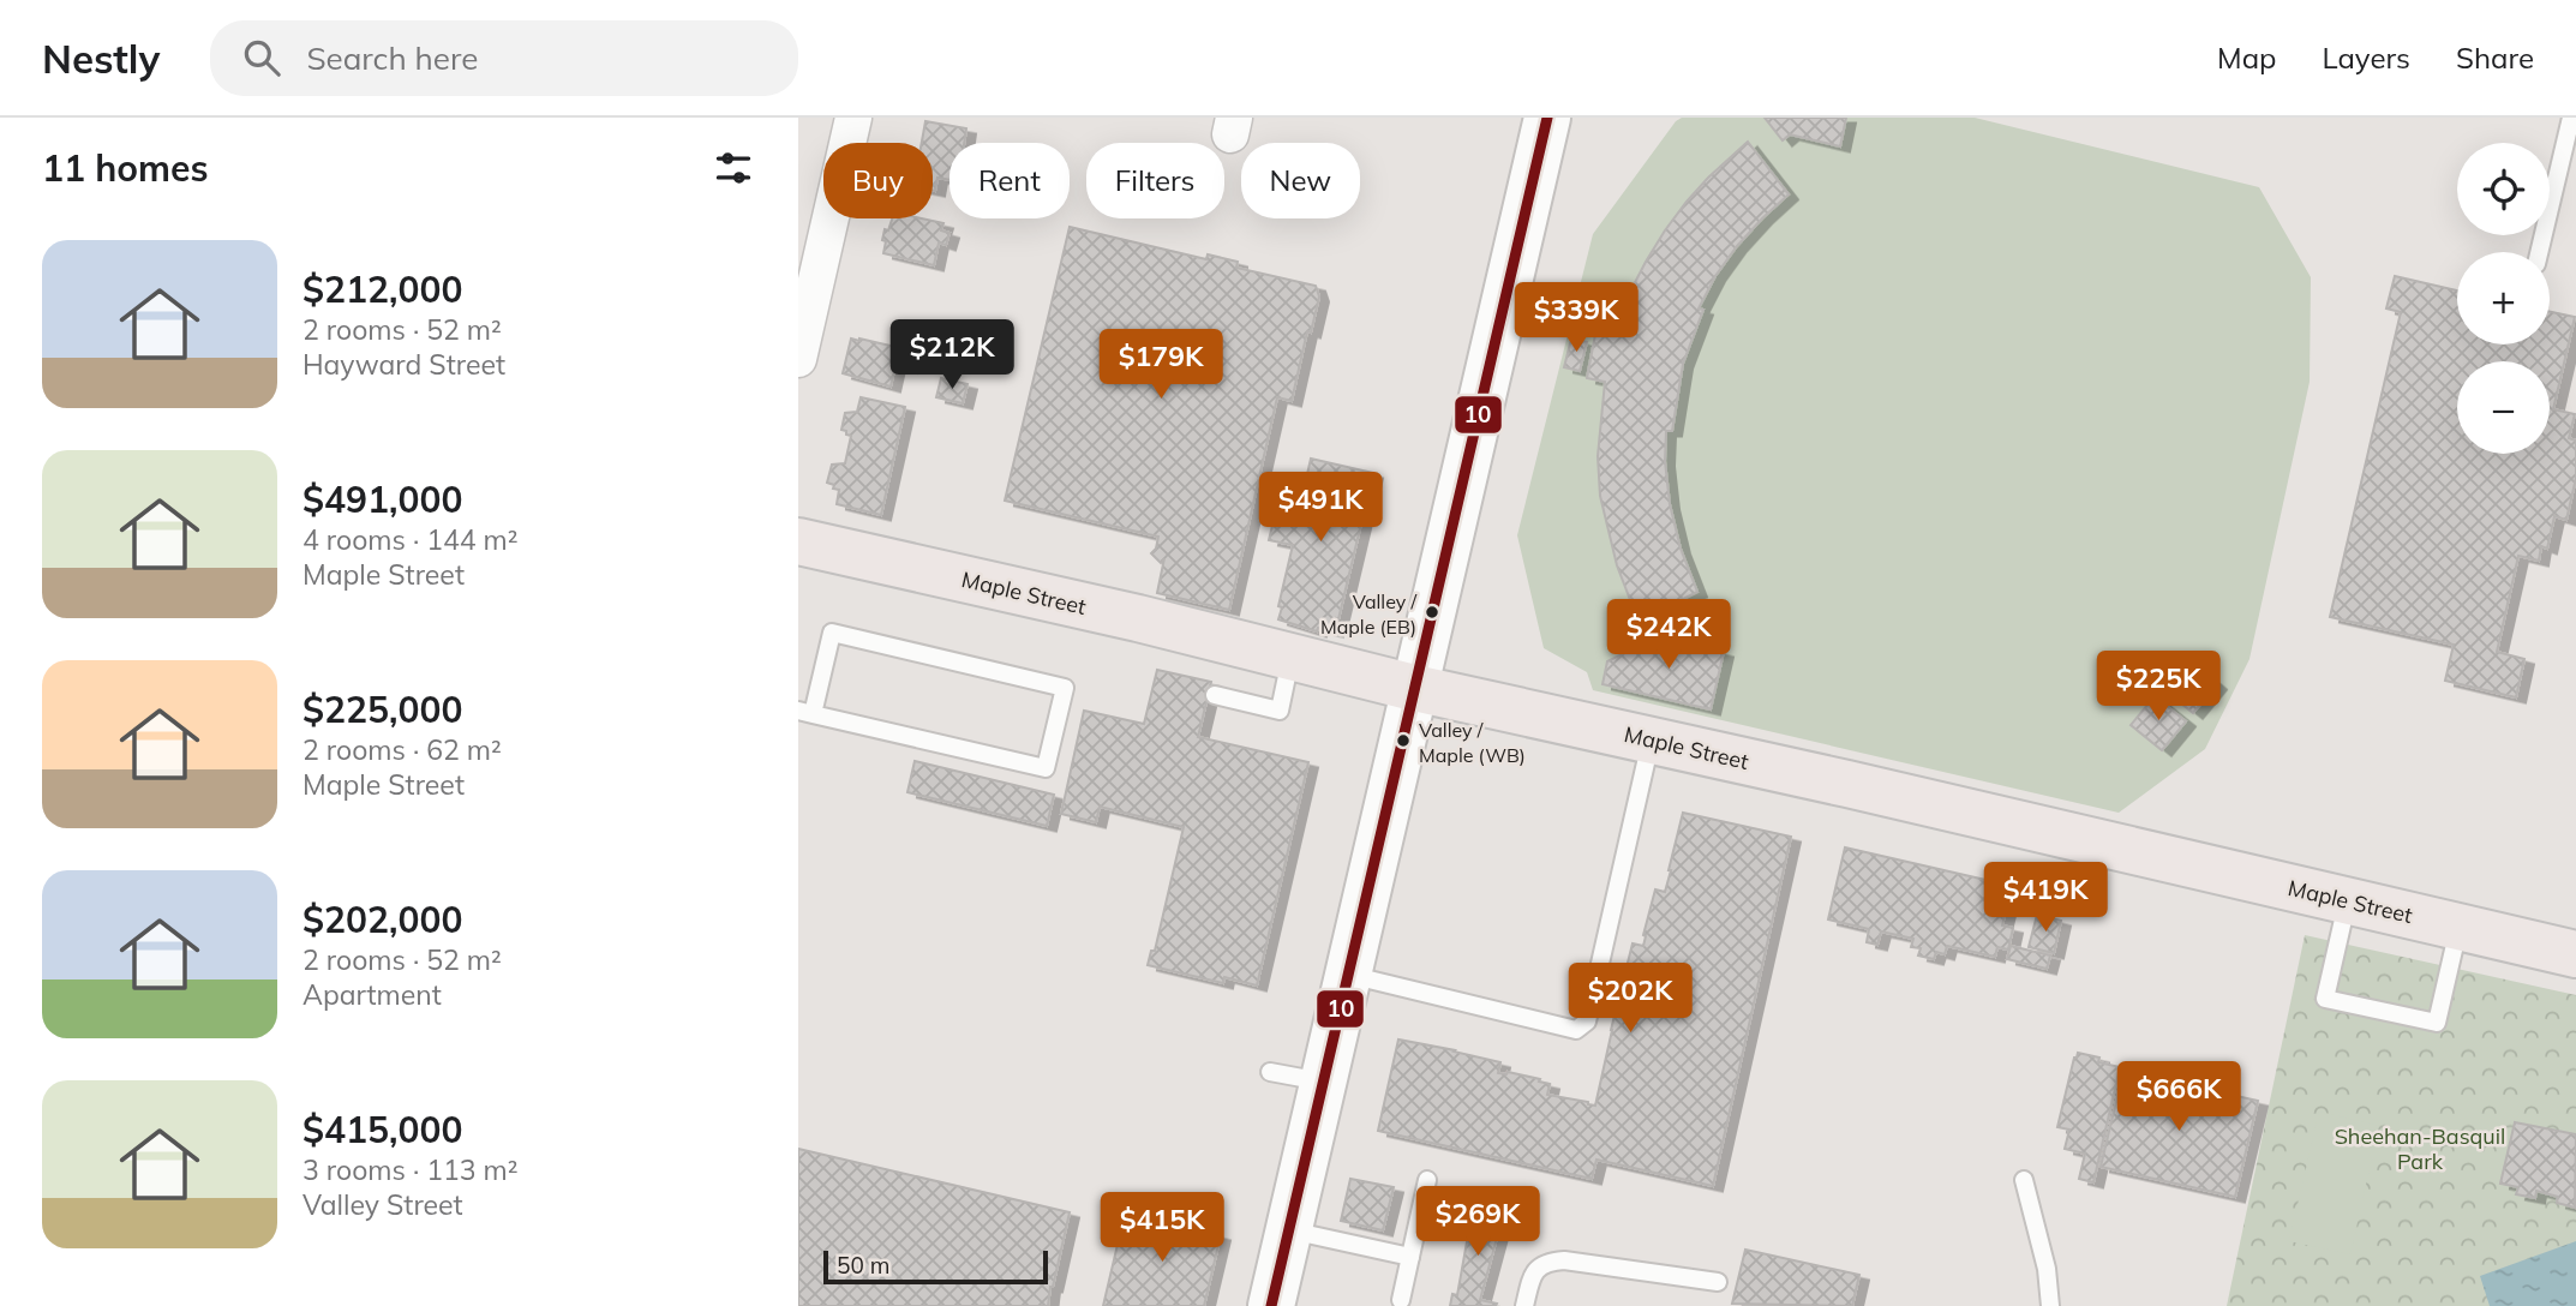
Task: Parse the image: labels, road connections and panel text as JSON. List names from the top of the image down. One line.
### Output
{"streets":{"main road":["Maple Street"]},"parks":["Sheehan-Basquil Park"],"places":["Valley / Maple (EB)","Valley / Maple (WB)"],"lines":["transit line 10"],"scale_bar":"50 m","page":{"header":"Nestly","search":"Search here","nav":["Map","Layers","Share"],"heading":"11 homes","map_buttons":["+","−"],"chip":["Buy","Rent","Filters","New"],"list":[{"name":"$212,000","note":"2 rooms · 52 m² · Hayward Street"},{"name":"$491,000","note":"4 rooms · 144 m² · Maple Street"},{"name":"$225,000","note":"2 rooms · 62 m² · Maple Street"},{"name":"$202,000","note":"2 rooms · 52 m² · Apartment"},{"name":"$415,000","note":"3 rooms · 113 m² · Valley Street"}],"price":["$339K","$212K","$179K","$491K","$242K","$225K","$419K","$202K","$666K","$269K","$415K"],"scale":"50 m"}}
